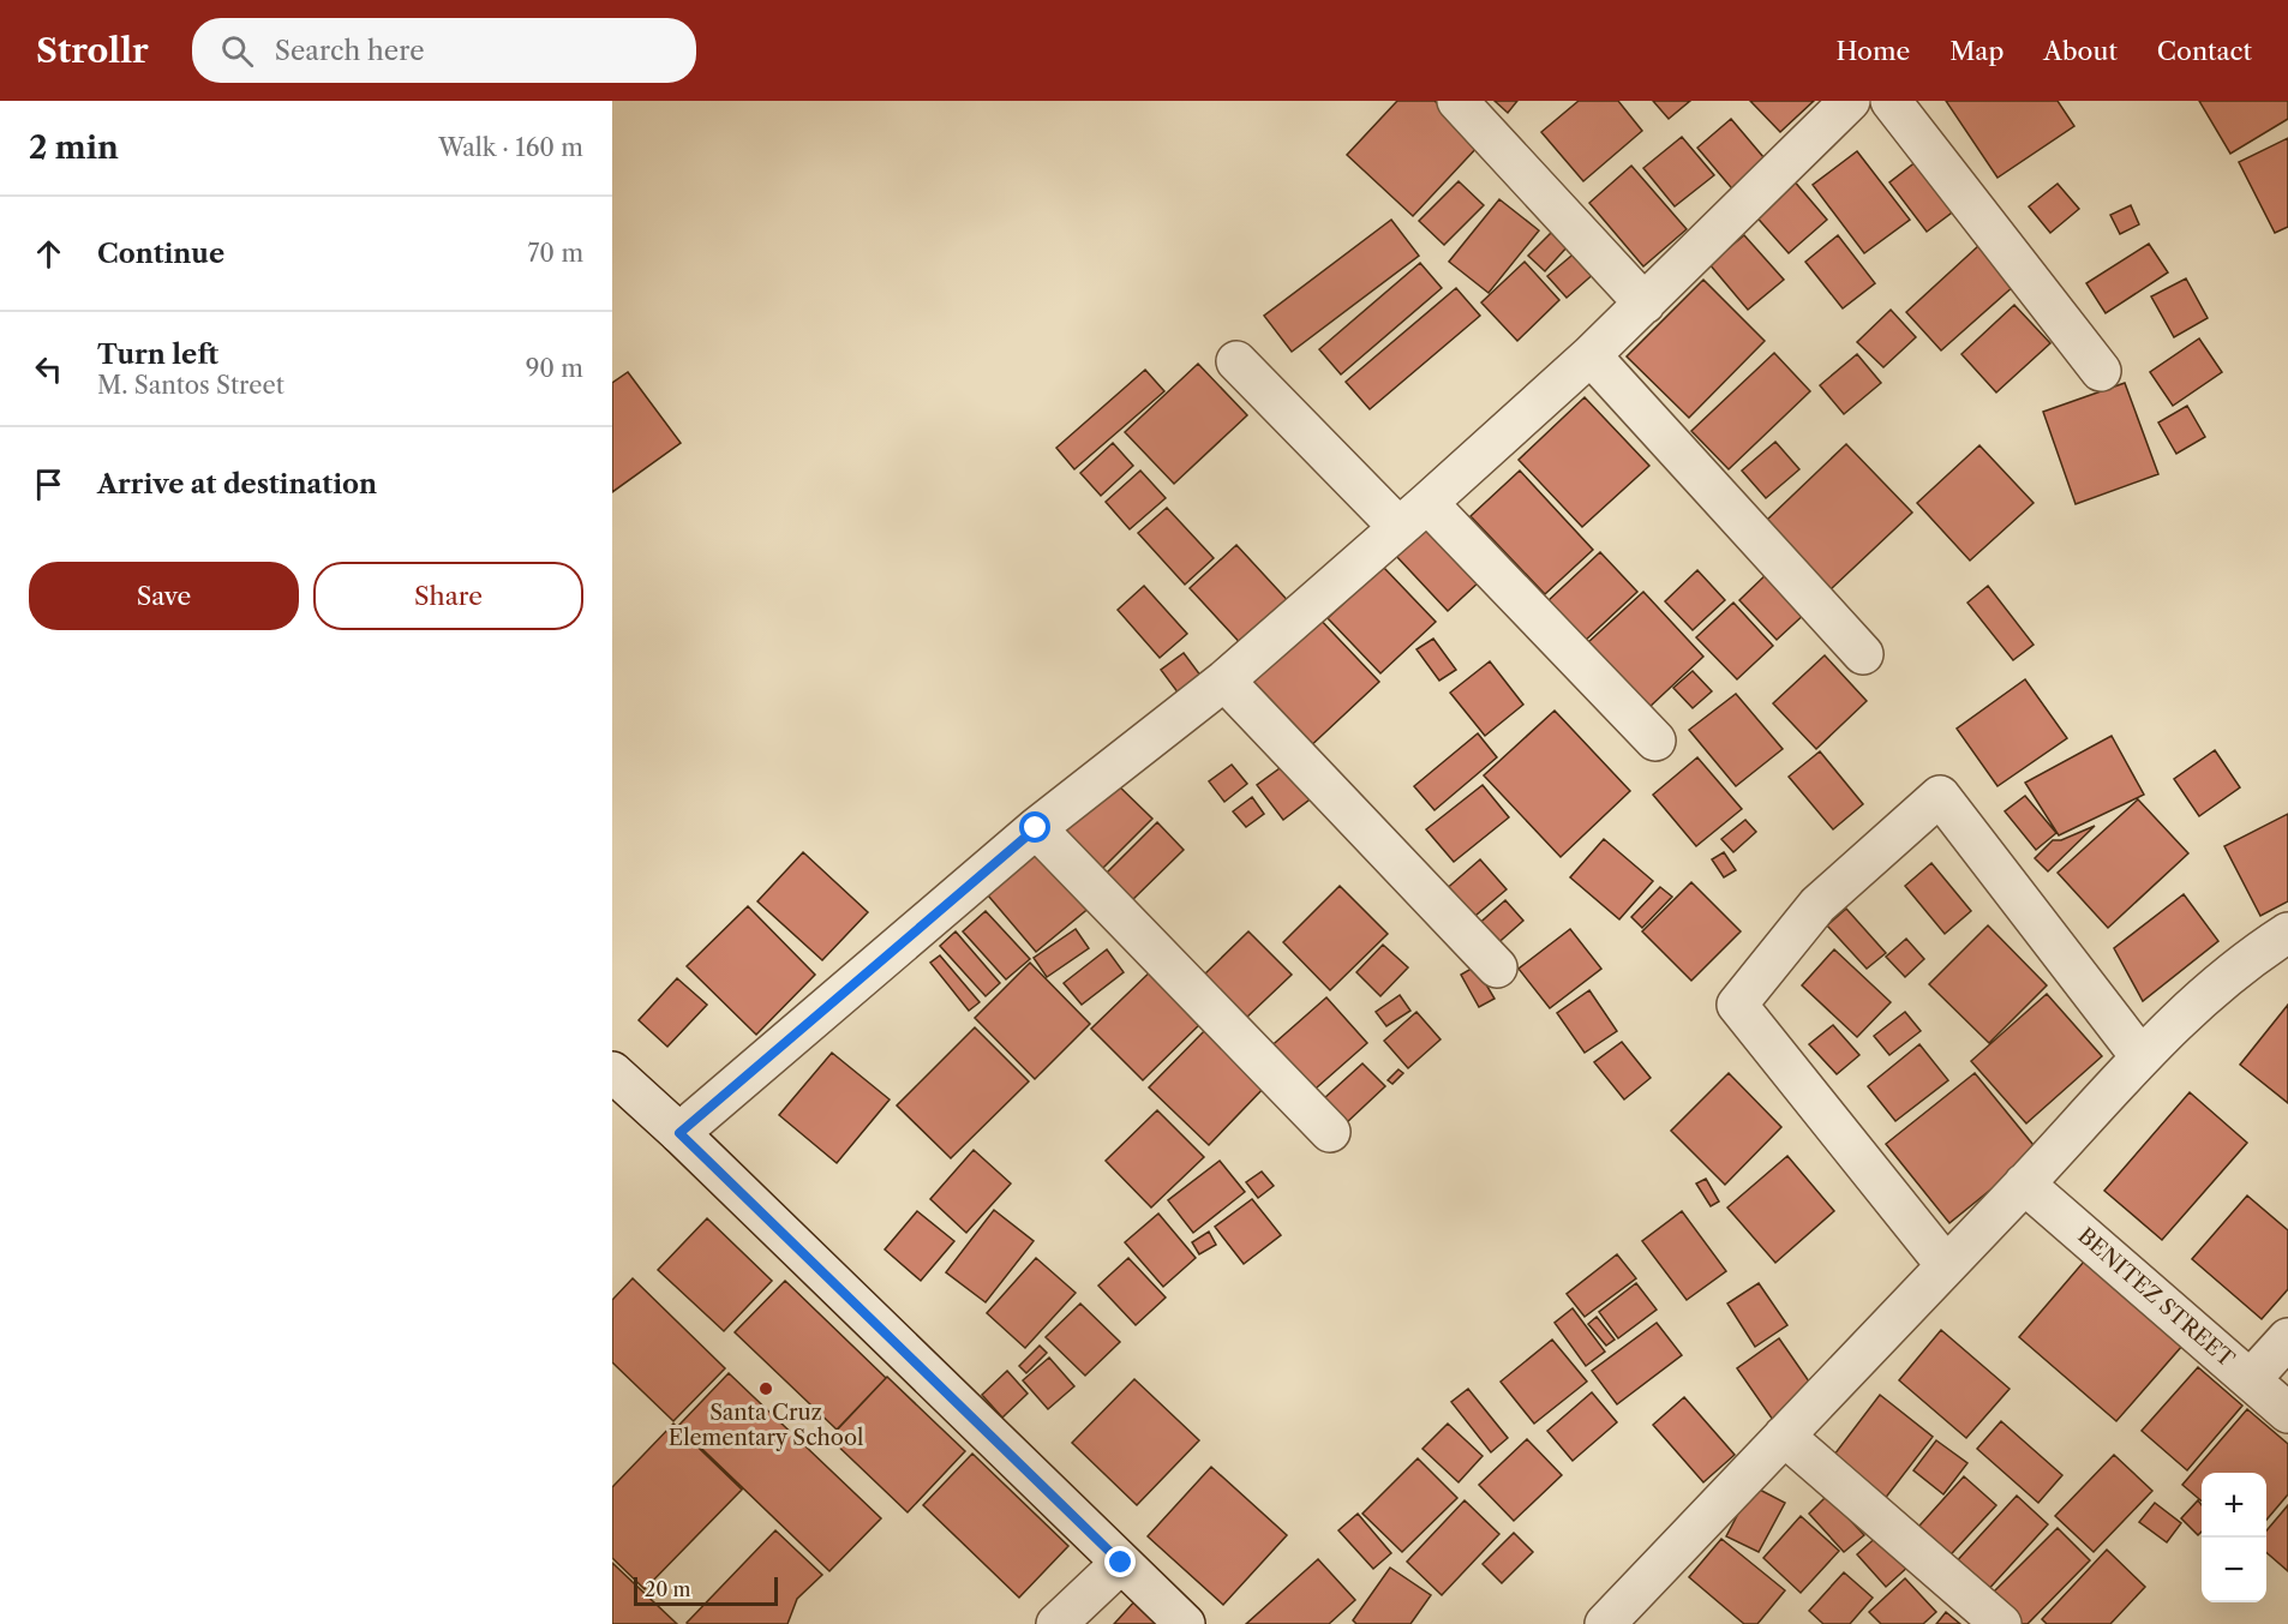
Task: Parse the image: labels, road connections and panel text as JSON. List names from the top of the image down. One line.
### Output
{"streets":{"street":["BENITEZ STREET"]},"places":["Santa Cruz Elementary School"],"scale_bar":"20 m","page":{"header":"Strollr","search":"Search here","nav":["Home","Map","About","Contact"],"heading":["2 min","Walk · 160 m"],"list":[["Continue","70 m"],["Turn left","M. Santos Street","90 m"],"Arrive at destination"],"buttons":["Save","Share"],"map_buttons":["+","−"],"scale":"20 m"}}
